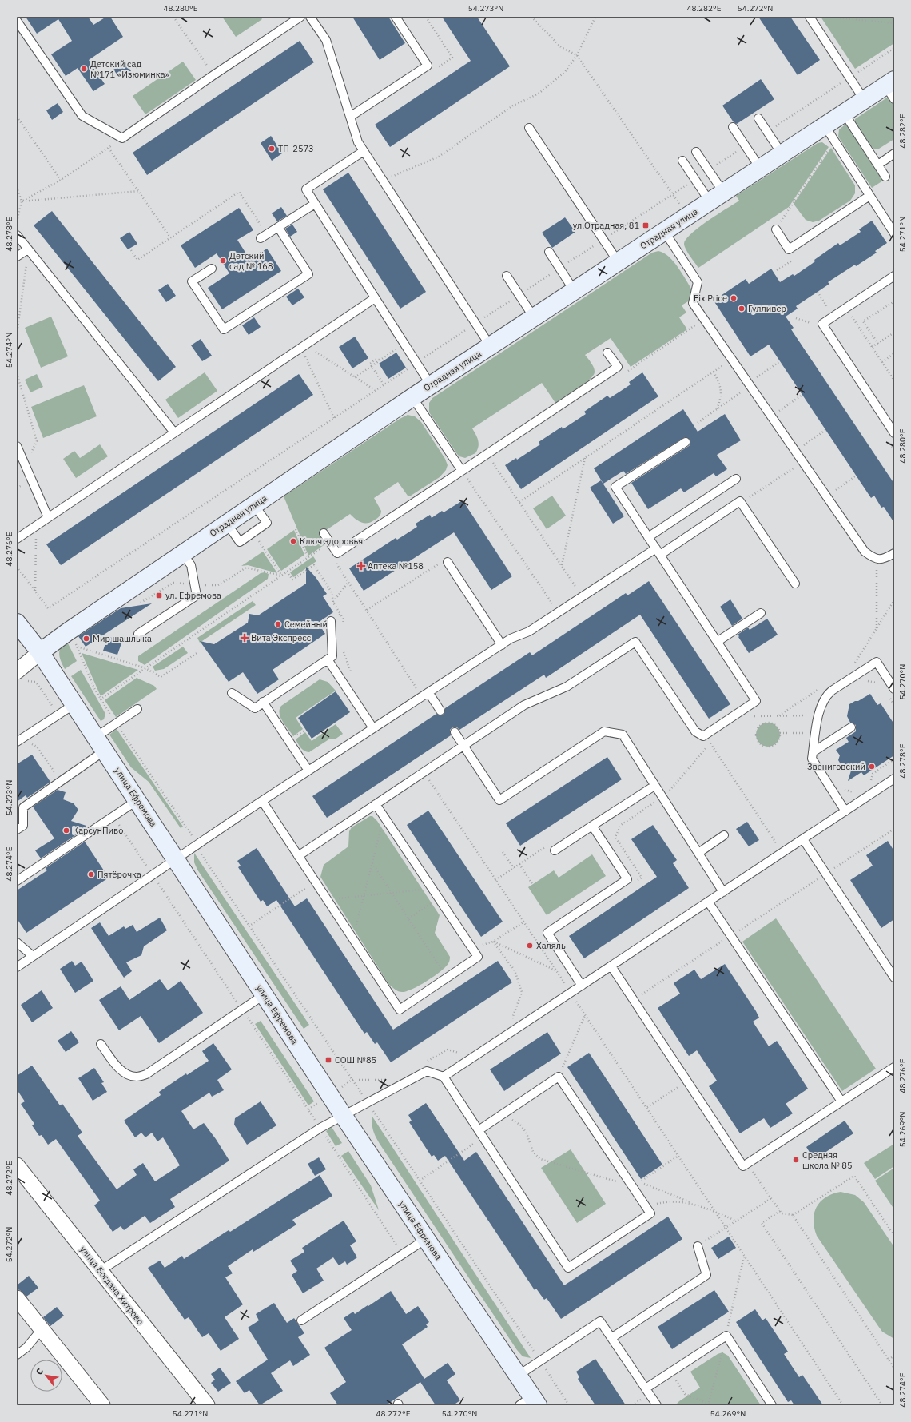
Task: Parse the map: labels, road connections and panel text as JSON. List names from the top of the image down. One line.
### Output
{"streets":{"street":["Отрадная улица","улица Ефремова","улица Богдана Хитрово"]},"crossings":[["Отрадная улица","улица Ефремова"]],"places":{"other":["Детский сад №171 «Изюминка»","ТП-2573","Детский сад № 168","Fix Price","Гулливер","Ключ здоровья","Семейный","Мир шашлыка","Звениговский","КарсунПиво","Пятёрочка","Халяль","Средняя школа № 85"],"transit":["ул.Отрадная, 81","ул. Ефремова","СОШ №85"],"health":["Аптека №158","Вита Экспресс"]},"north":"top left","coordinates":["48.280°E","54.273°N","48.282°E","54.272°N","54.271°N","48.278°E","54.274°N","48.276°E","54.270°N","48.274°E","54.269°N","48.272°E"]}
